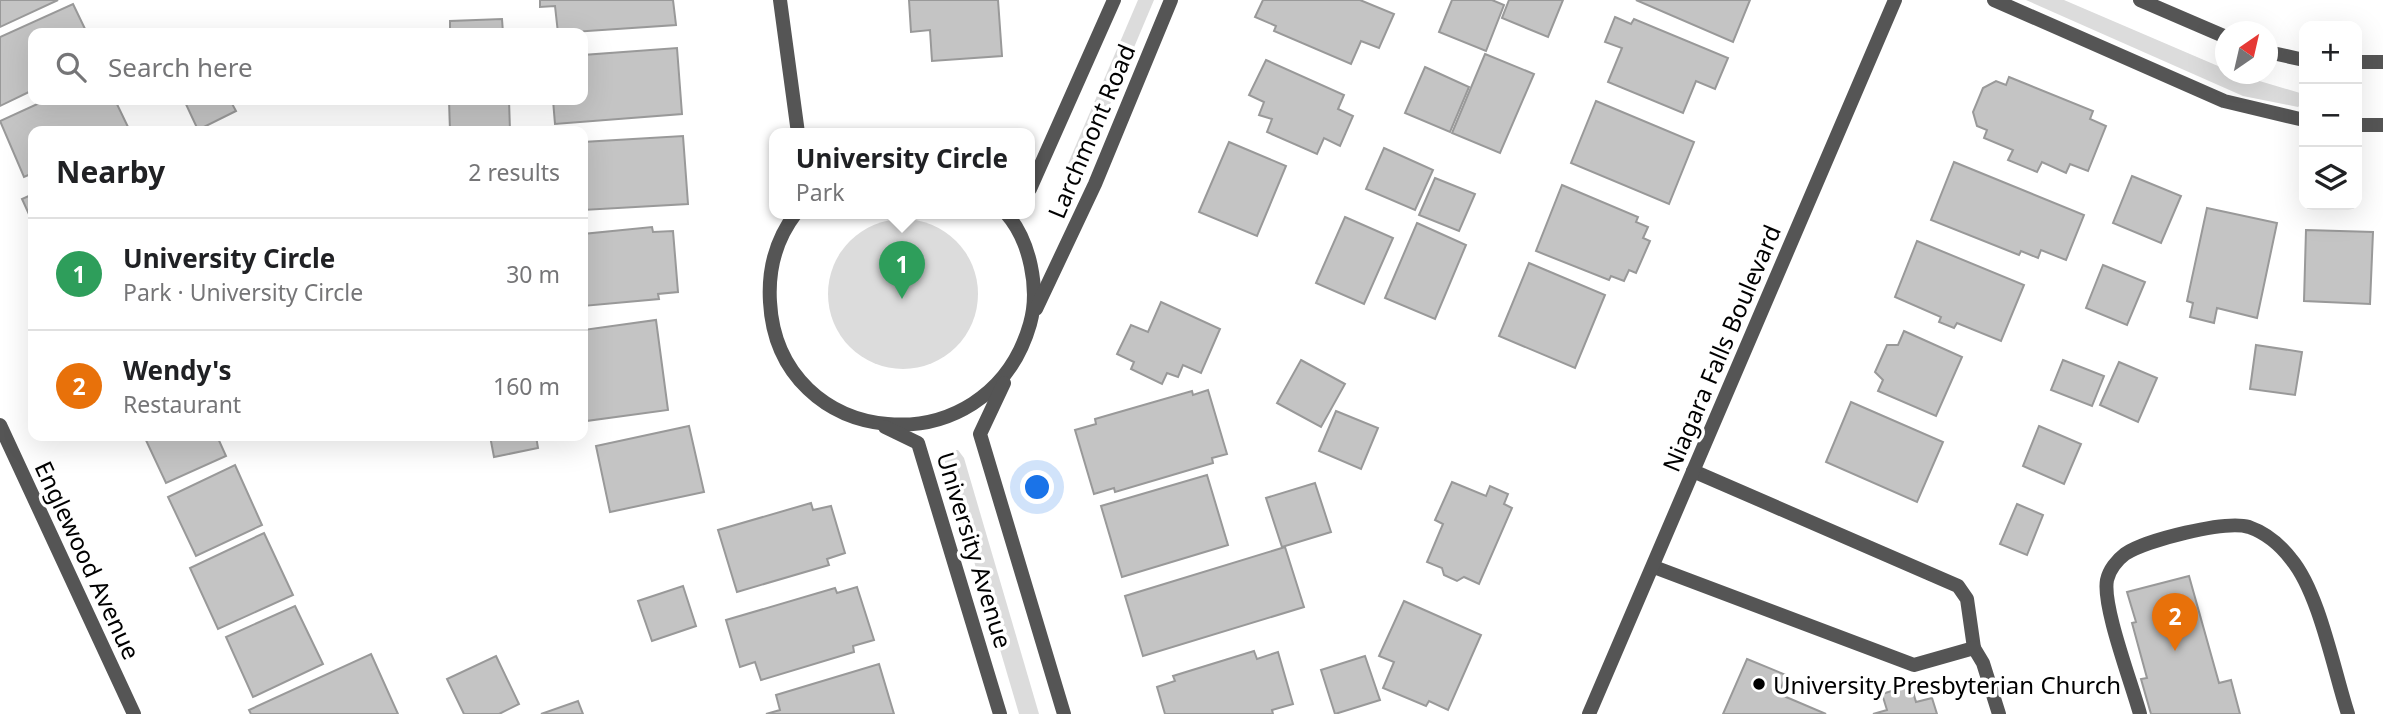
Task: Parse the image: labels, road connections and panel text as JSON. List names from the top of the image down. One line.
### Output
{"streets":{"street":["Larchmont Road","Niagara Falls Boulevard","University Avenue","Englewood Avenue"]},"places":["University Presbyterian Church"],"north":"top right","page":{"map_buttons":["+","−"],"search":"Search here","heading":["Nearby","2 results"],"popup":["University Circle","Park"],"list":[{"mark":"1","name":"University Circle","note":"Park · University Circle","value":"30 m"},{"mark":"2","name":"Wendy's","note":"Restaurant","value":"160 m"}],"pins":["1","2"]}}
